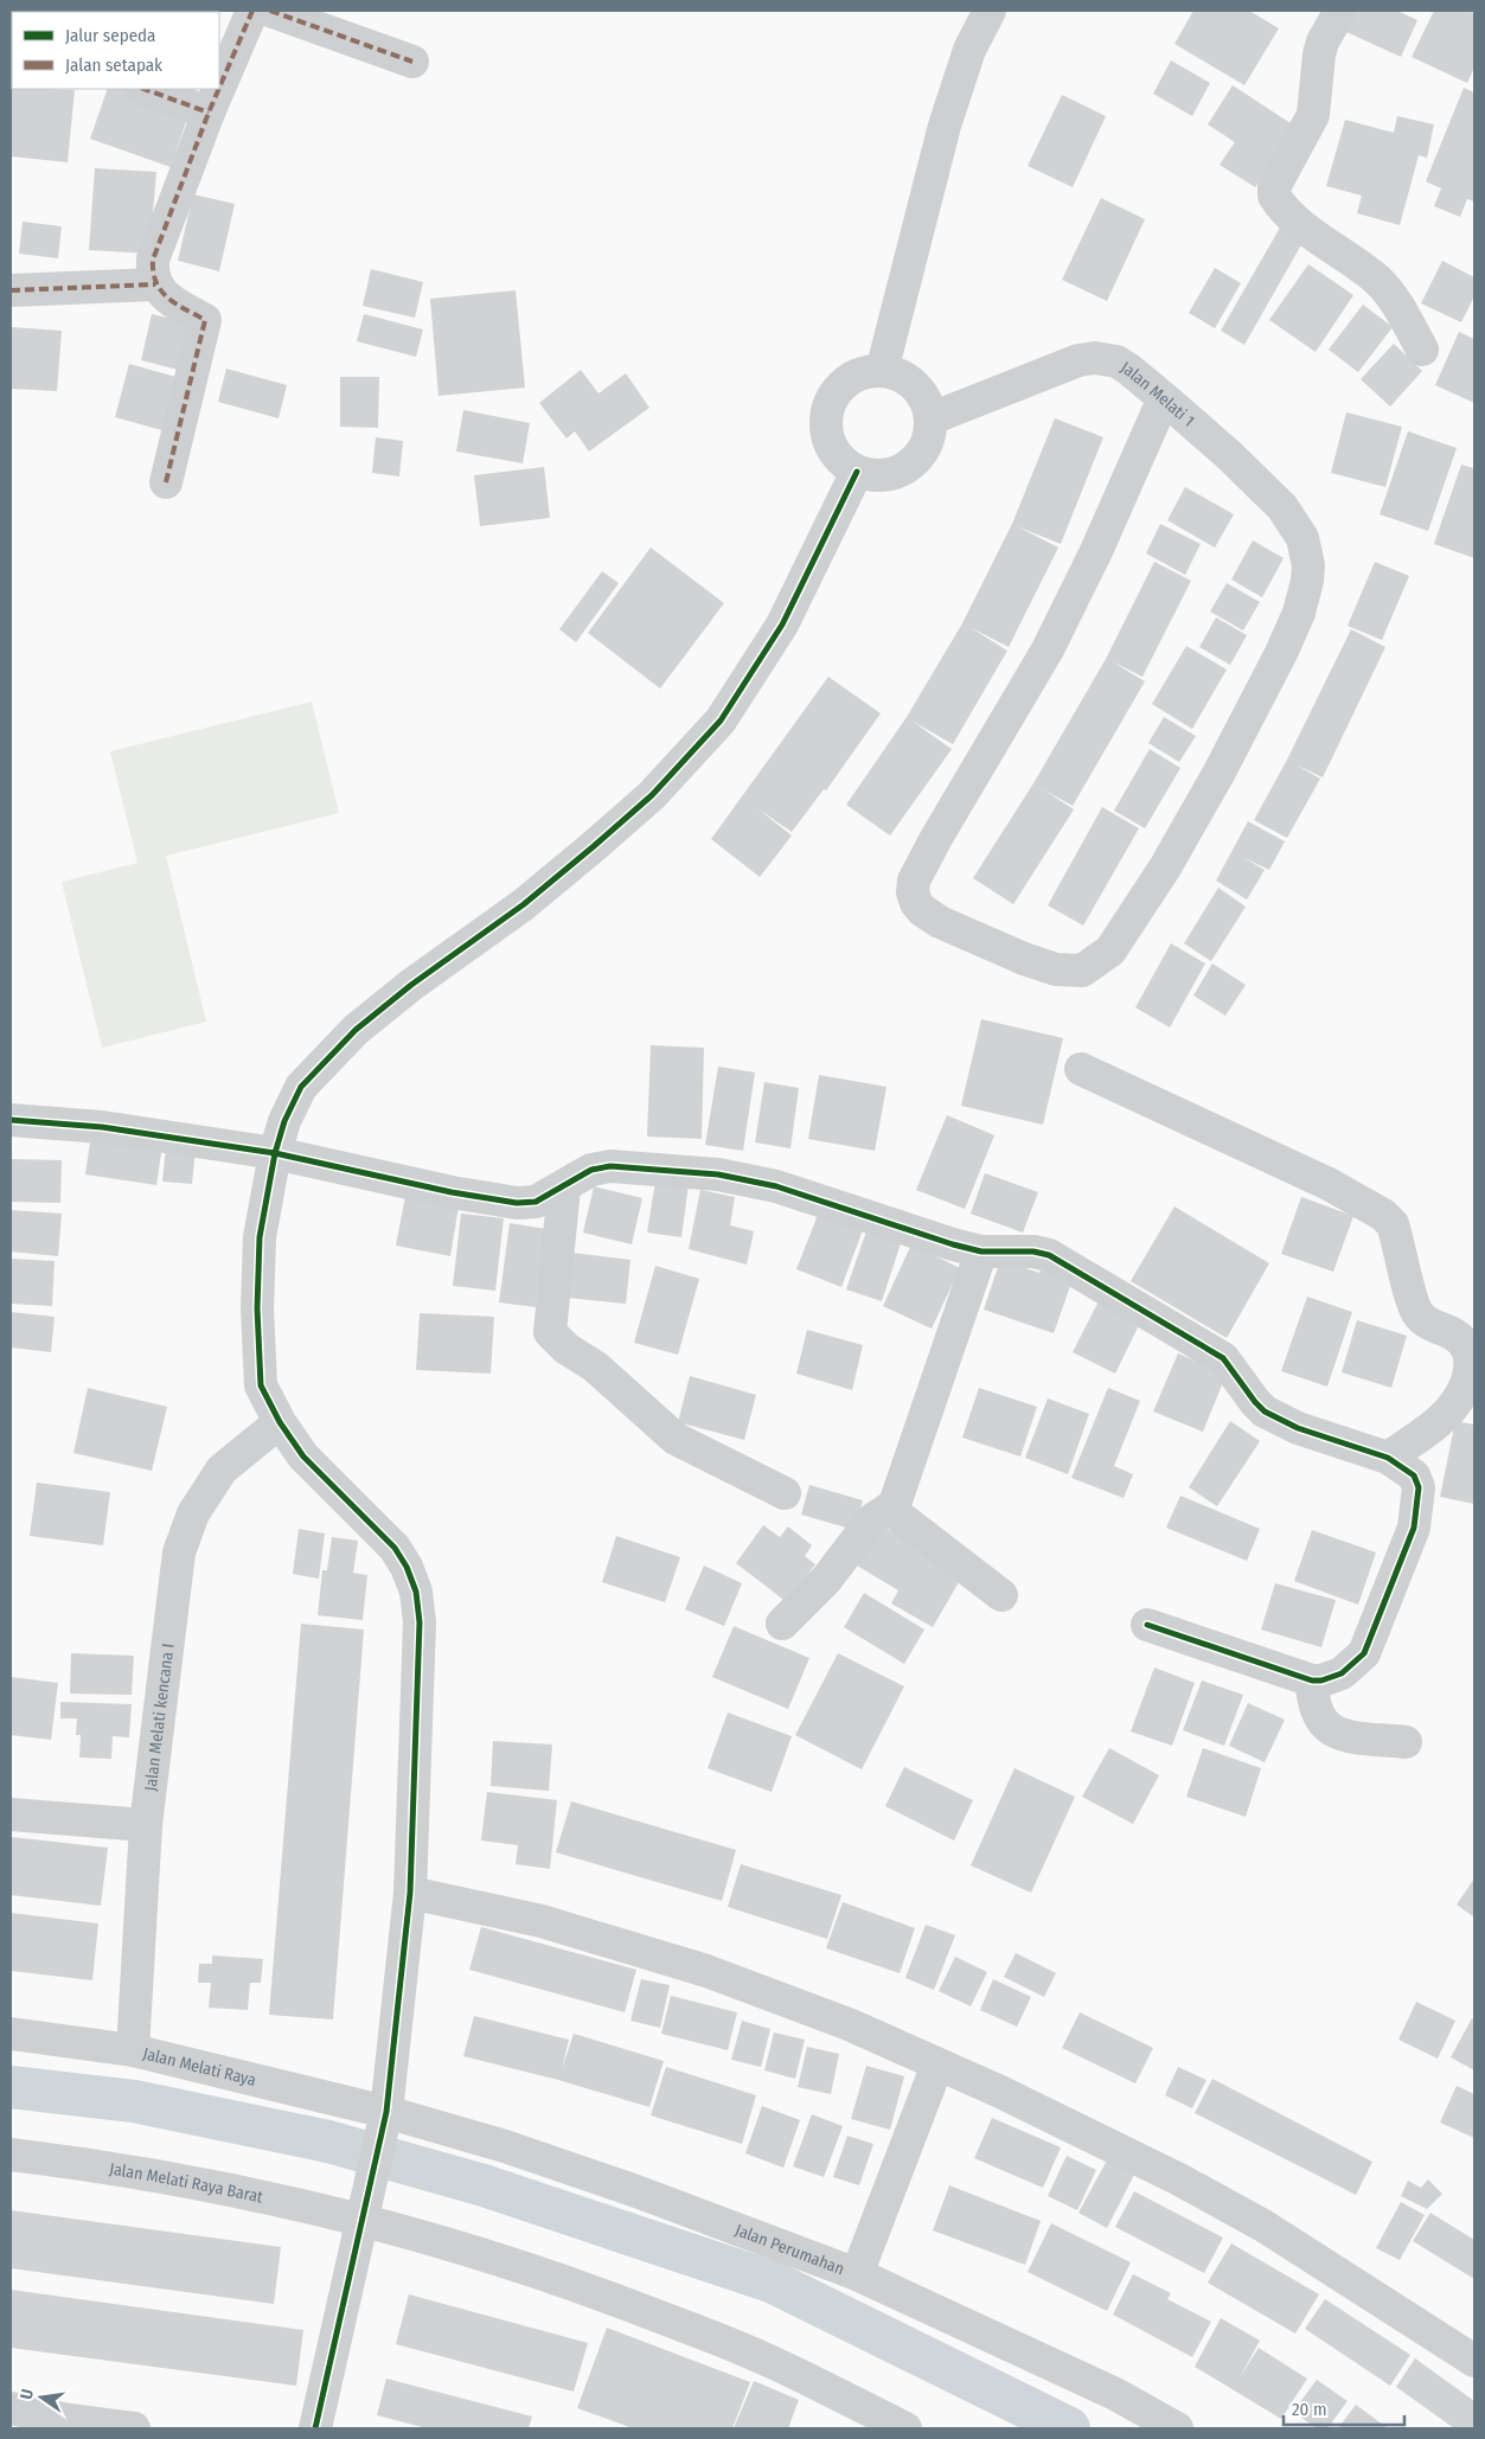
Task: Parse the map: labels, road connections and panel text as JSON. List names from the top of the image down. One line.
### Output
{"streets":{"street":["Jalan Melati 1","Jalan Melati kencana I","Jalan Melati Raya","Jalan Melati Raya Barat","Jalan Perumahan"]},"crossings":[["Jalan Melati kencana I","Jalan Melati Raya"],["Jalan Melati Raya","Jalan Perumahan"]],"legend":["Jalur sepeda","Jalan setapak"],"scale_bar":"20 m","north":"left"}
